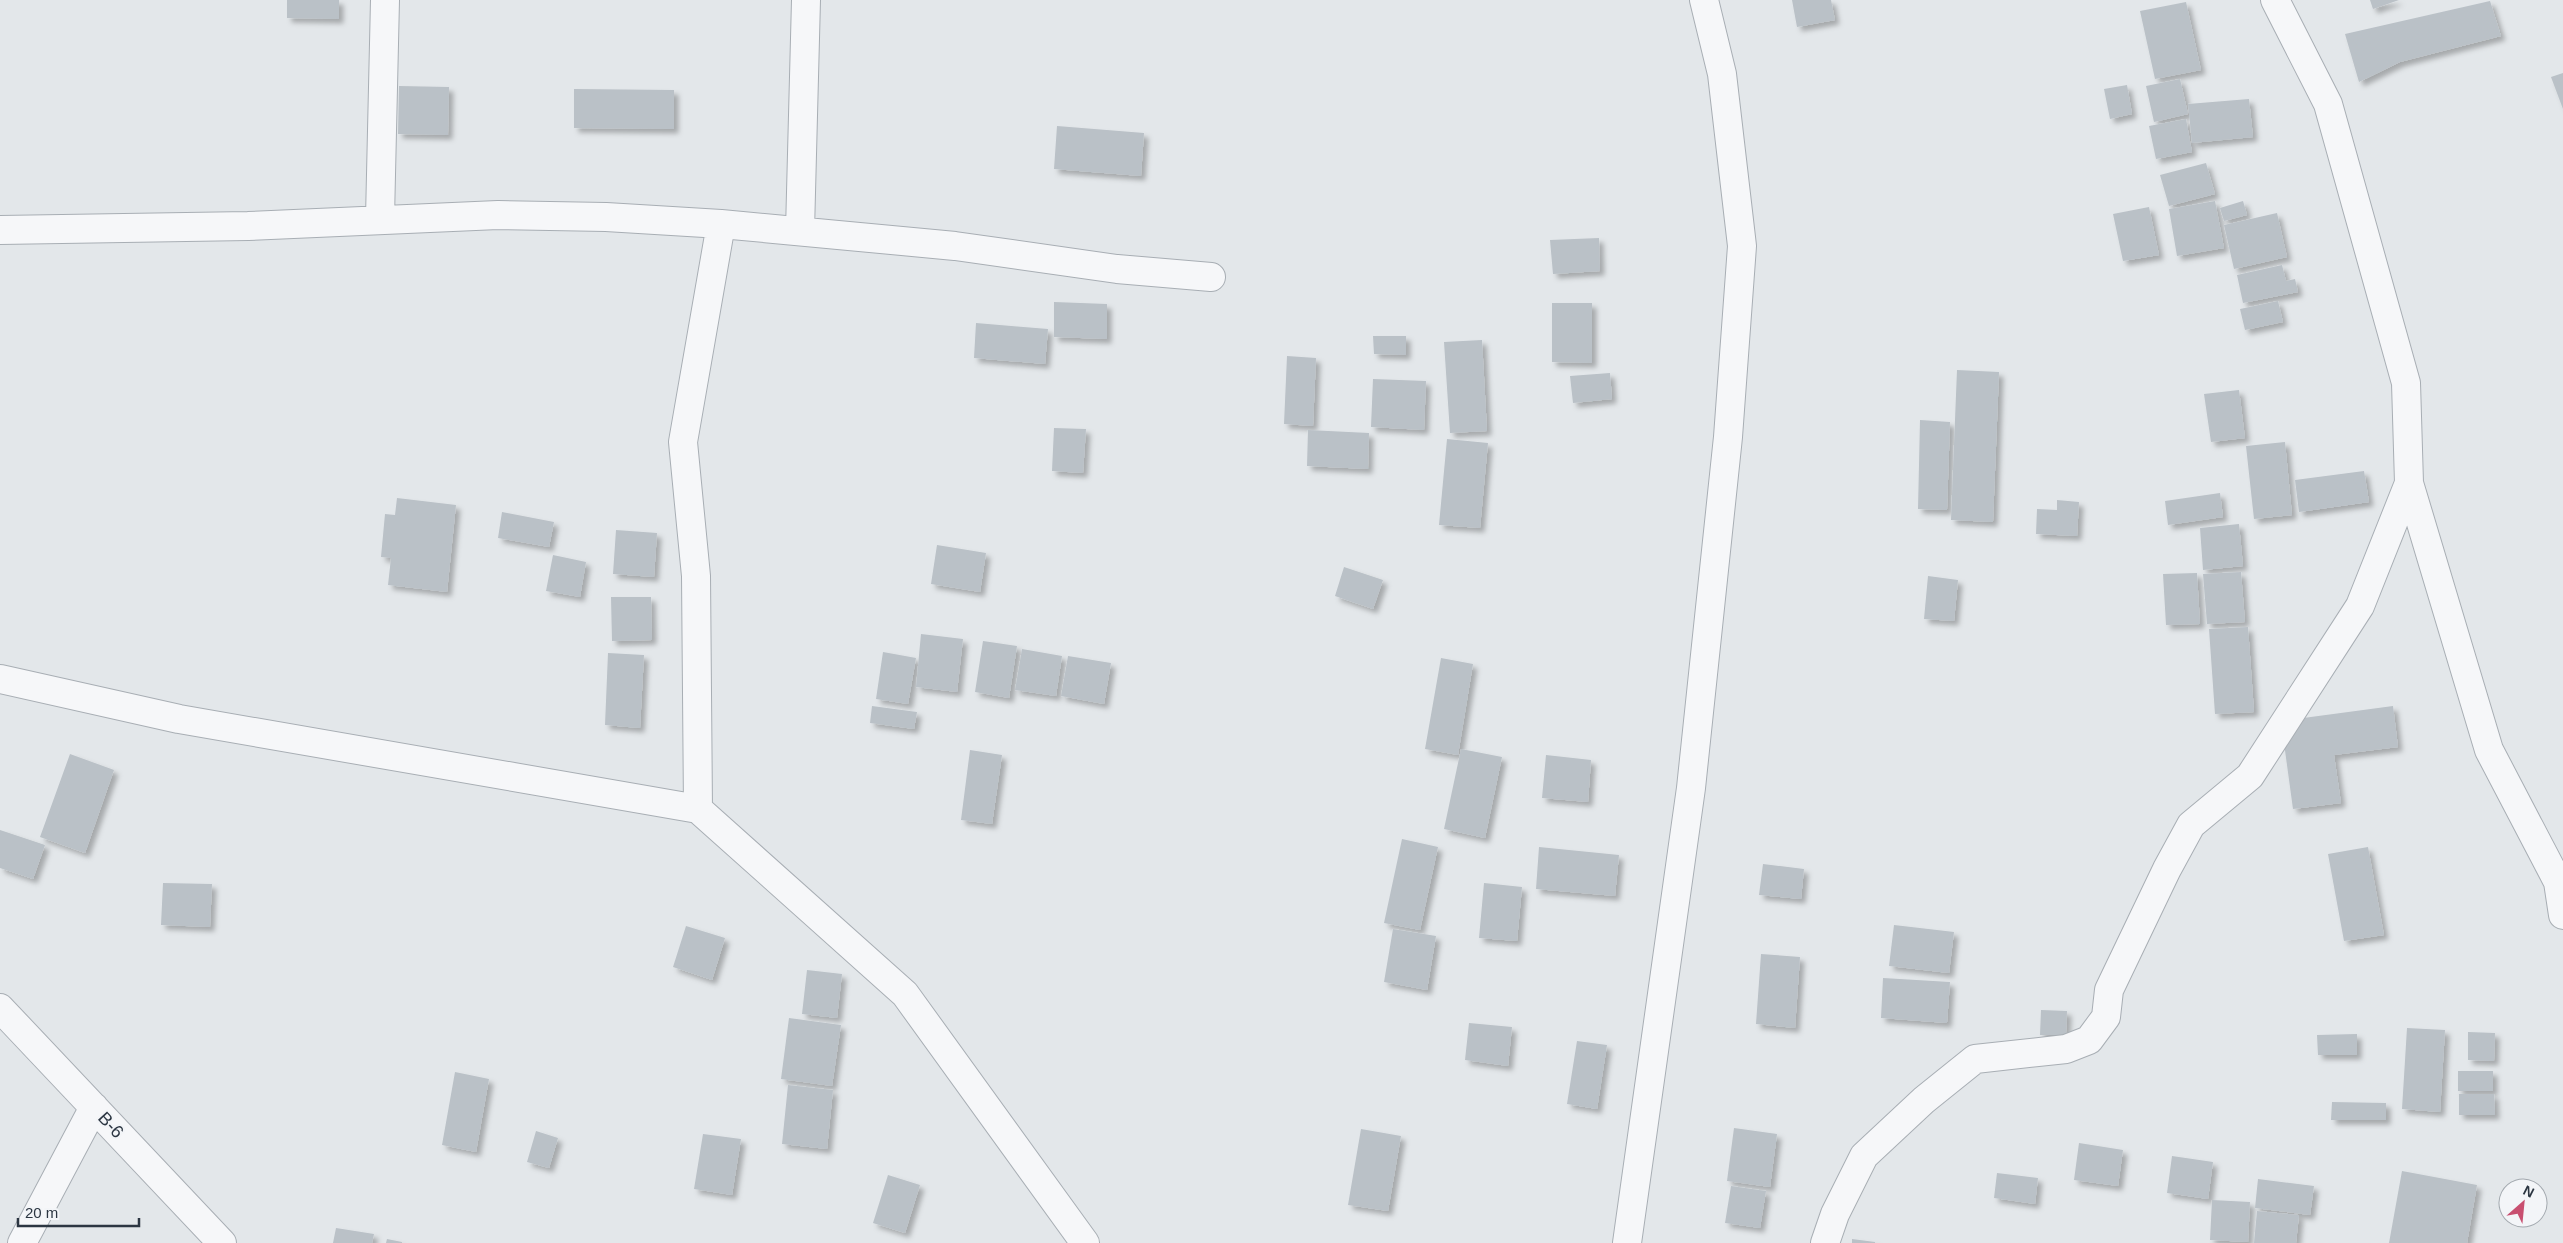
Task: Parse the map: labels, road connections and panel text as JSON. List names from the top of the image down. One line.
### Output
{"streets":{"street":["B-6"]},"scale_bar":"20 m","north":"top right"}
